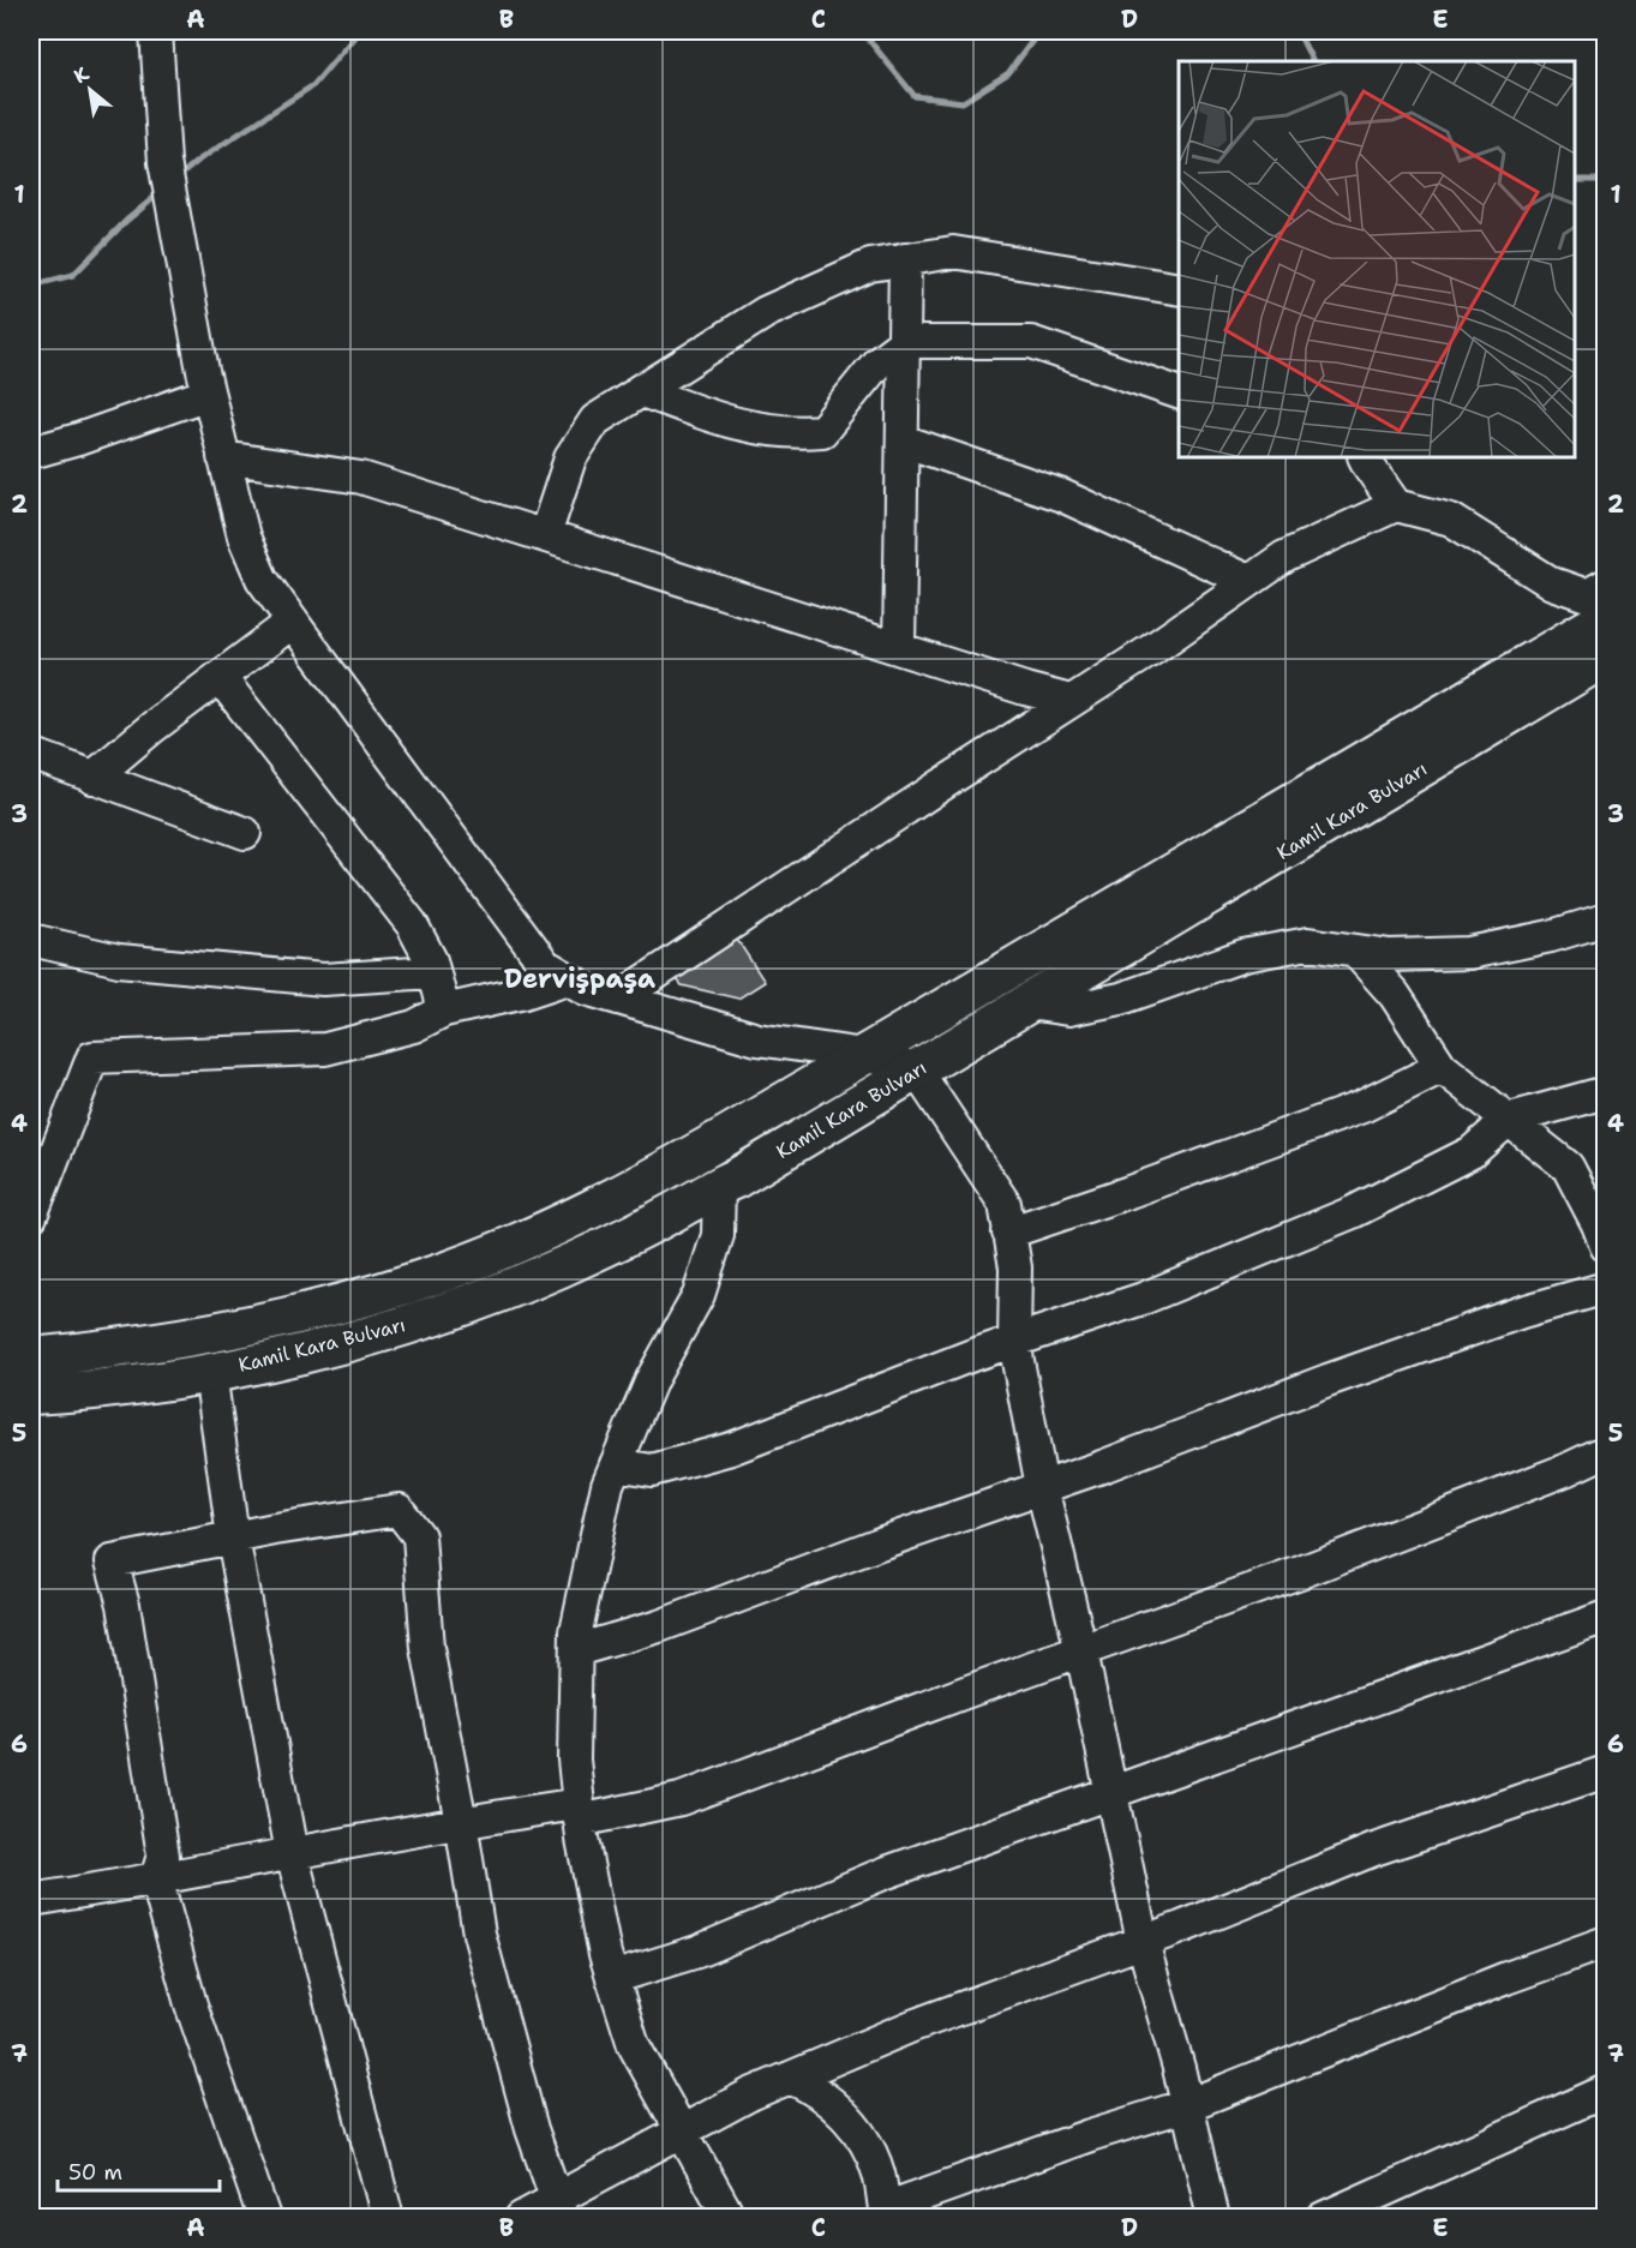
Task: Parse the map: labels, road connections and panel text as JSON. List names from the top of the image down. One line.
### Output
{"streets":{"main road":["Kamil Kara Bulvarı"]},"districts":["Dervişpaşa"],"scale_bar":"50 m","north":"top left","grid":{"columns":["A","B","C","D","E"],"rows":["1","2","3","4","5","6","7"]}}
